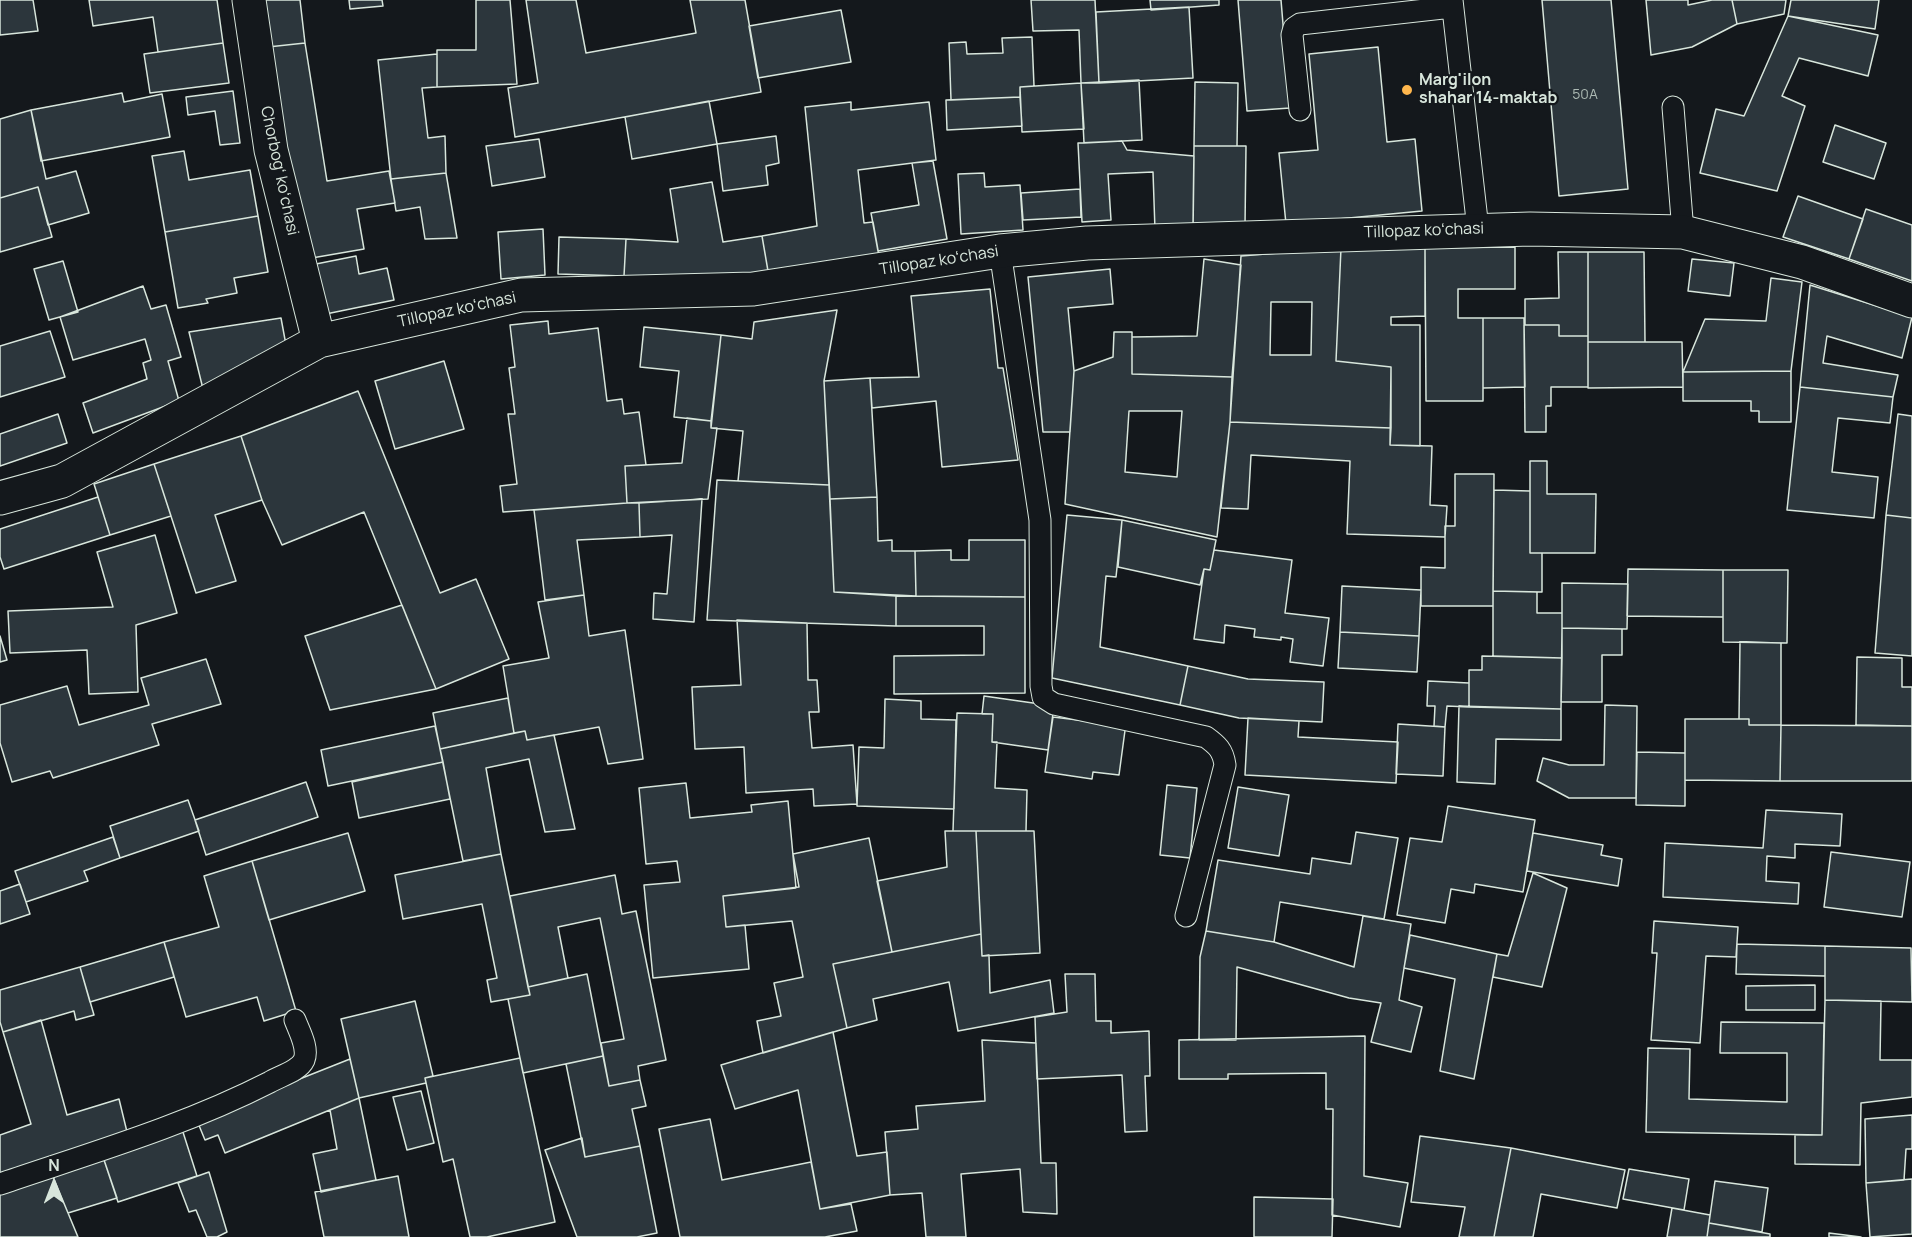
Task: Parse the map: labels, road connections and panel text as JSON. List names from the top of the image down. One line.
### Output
{"streets":{"street":["Chorbogʻ koʻchasi","Tillopaz koʻchasi"]},"crossings":[["Chorbogʻ koʻchasi","Tillopaz koʻchasi"]],"places":["Marg'ilon shahar 14-maktab"],"house_numbers":["50A"],"north":"top"}
